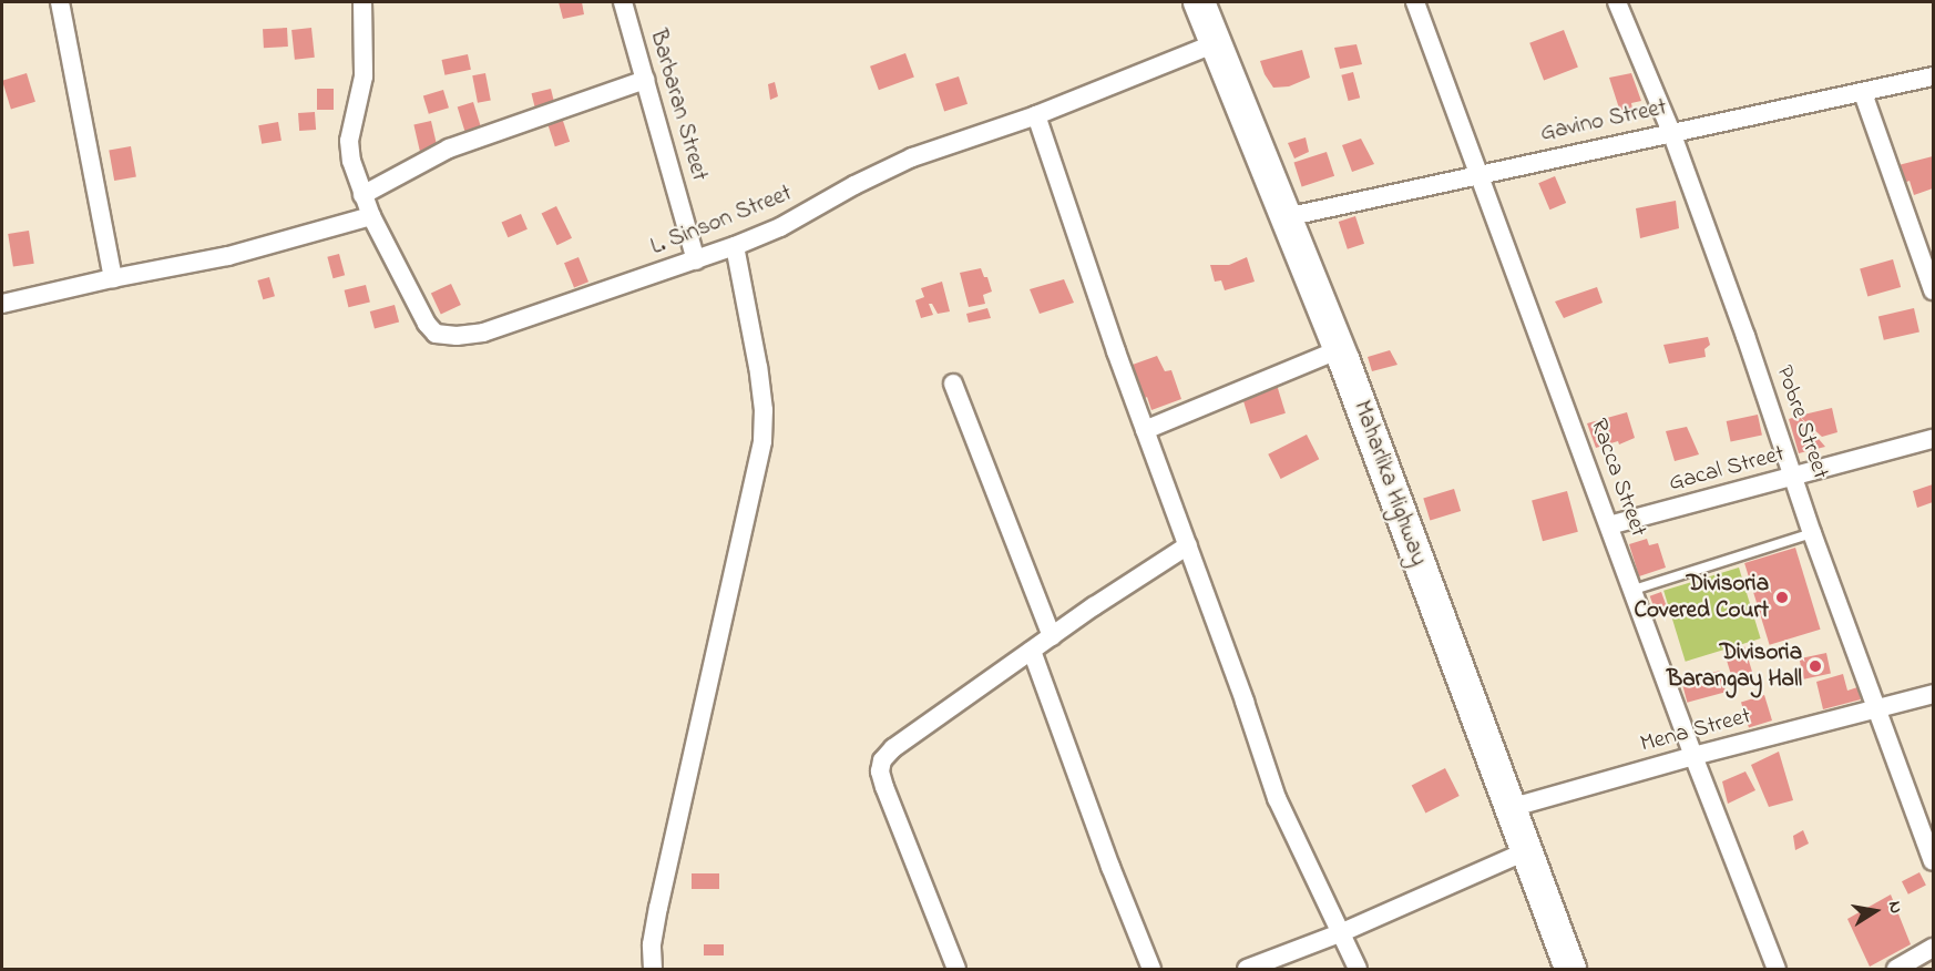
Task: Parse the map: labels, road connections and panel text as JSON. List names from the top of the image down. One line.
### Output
{"streets":{"highway":["Maharlika Highway"],"street":["Barbaran Street","Gavino Street","L. Sinson Street","Pobre Street","Gacal Street","Racca Street","Mena Street"]},"crossings":[["Barbaran Street","L. Sinson Street"],["Gavino Street","Pobre Street"],["Gavino Street","Racca Street"],["Gavino Street","Maharlika Highway"],["L. Sinson Street","Maharlika Highway"],["Pobre Street","Gacal Street"],["Pobre Street","Mena Street"],["Gacal Street","Racca Street"],["Racca Street","Mena Street"],["Maharlika Highway","Mena Street"]],"places":["Divisoria Covered Court","Divisoria Barangay Hall"],"north":"right"}
